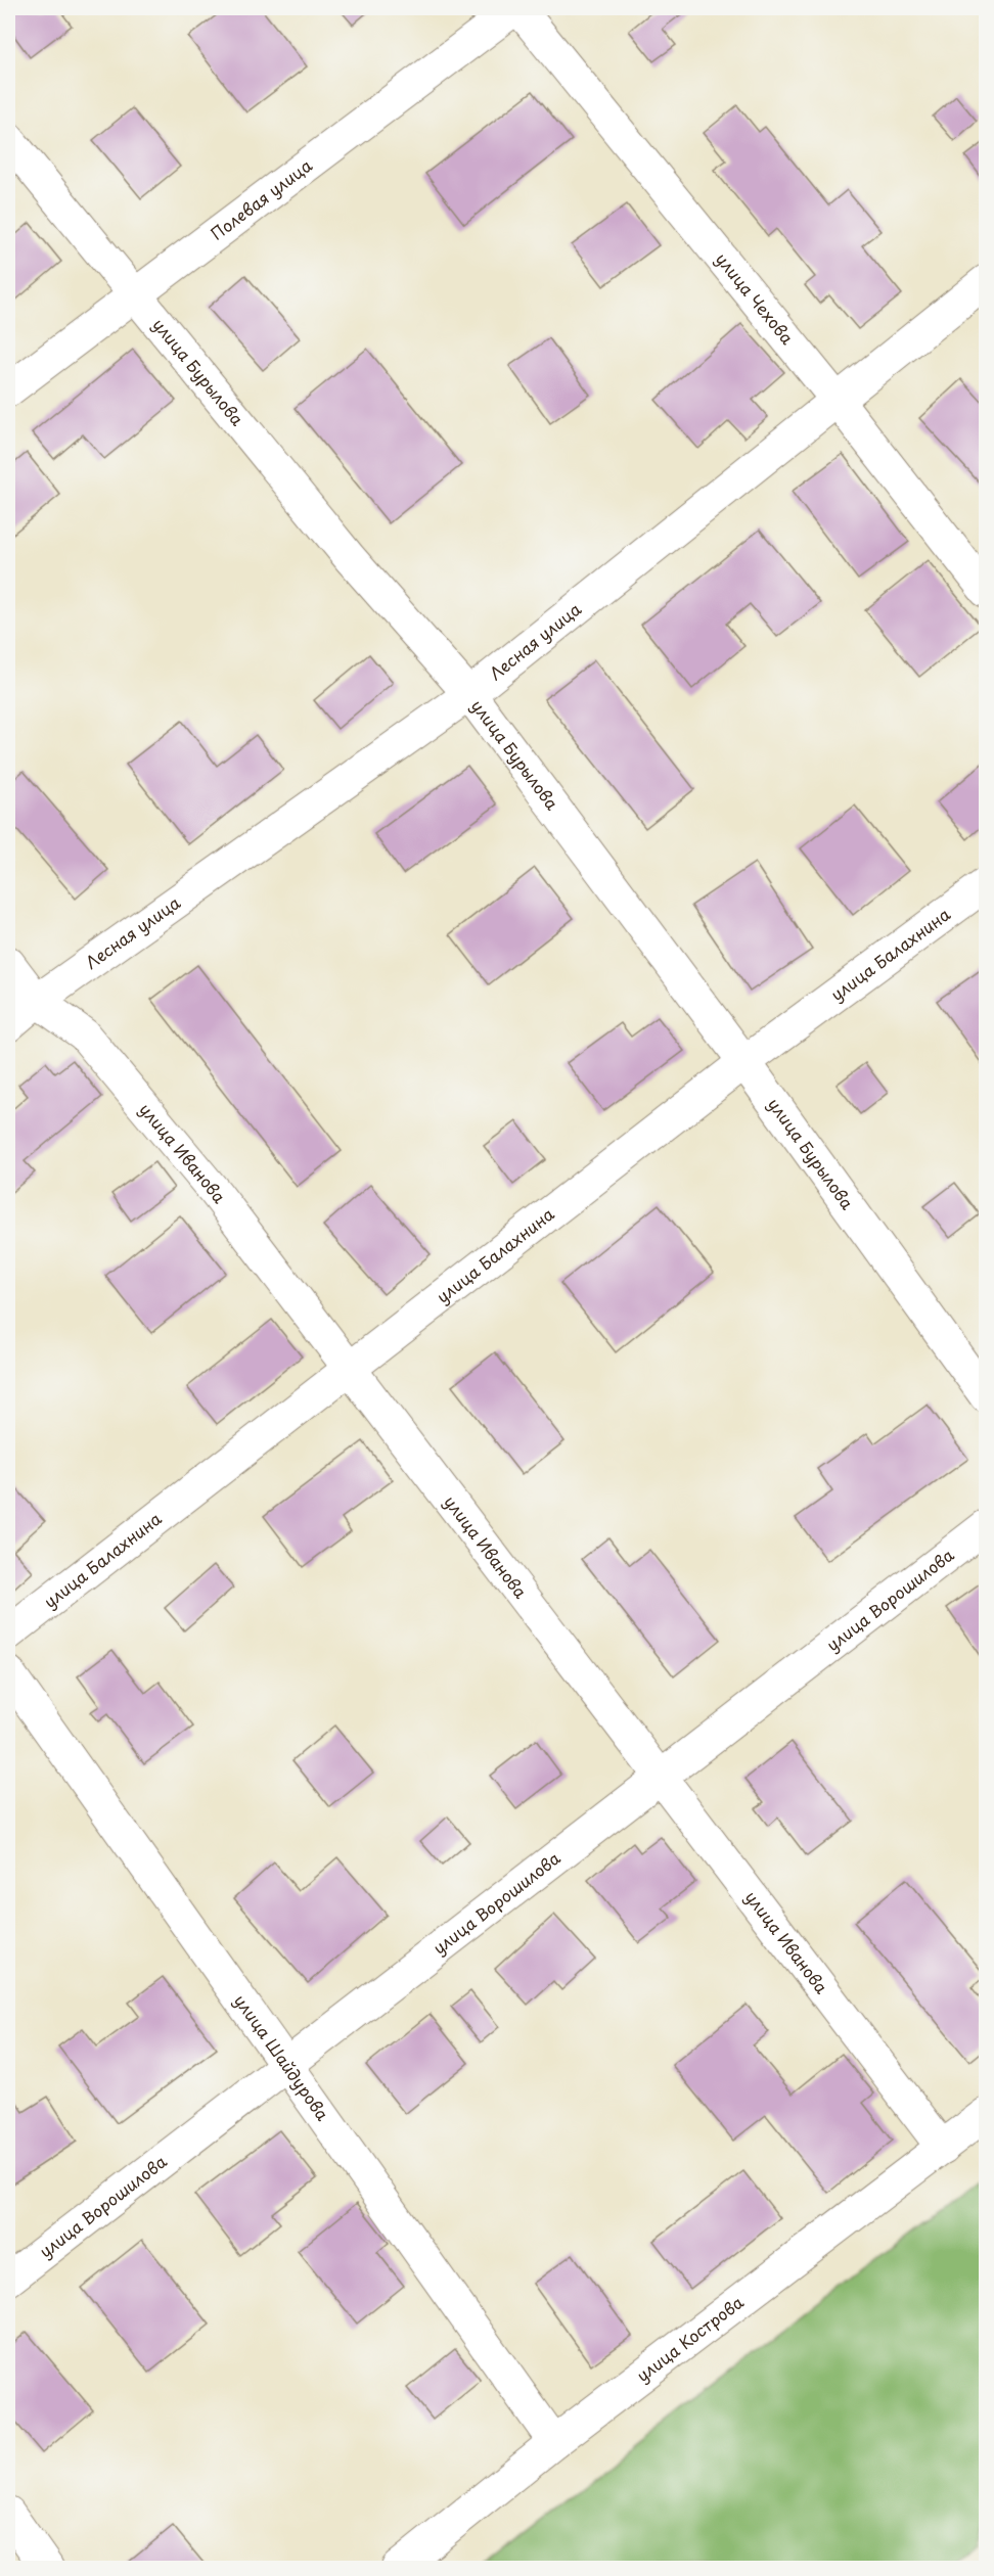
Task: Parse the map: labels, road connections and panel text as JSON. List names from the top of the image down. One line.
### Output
{"streets":{"street":["Полевая улица","улица Чехова","улица Бурылова","Лесная улица","улица Балахнина","улица Иванова","улица Ворошилова","улица Шайдурова","улица Кострова"]},"crossings":[["Полевая улица","улица Чехова"],["Полевая улица","улица Бурылова"],["улица Чехова","Лесная улица"],["улица Бурылова","Лесная улица"],["улица Бурылова","улица Балахнина"],["Лесная улица","улица Иванова"],["улица Балахнина","улица Иванова"],["улица Иванова","улица Ворошилова"],["улица Иванова","улица Кострова"],["улица Ворошилова","улица Шайдурова"],["улица Шайдурова","улица Кострова"]]}
